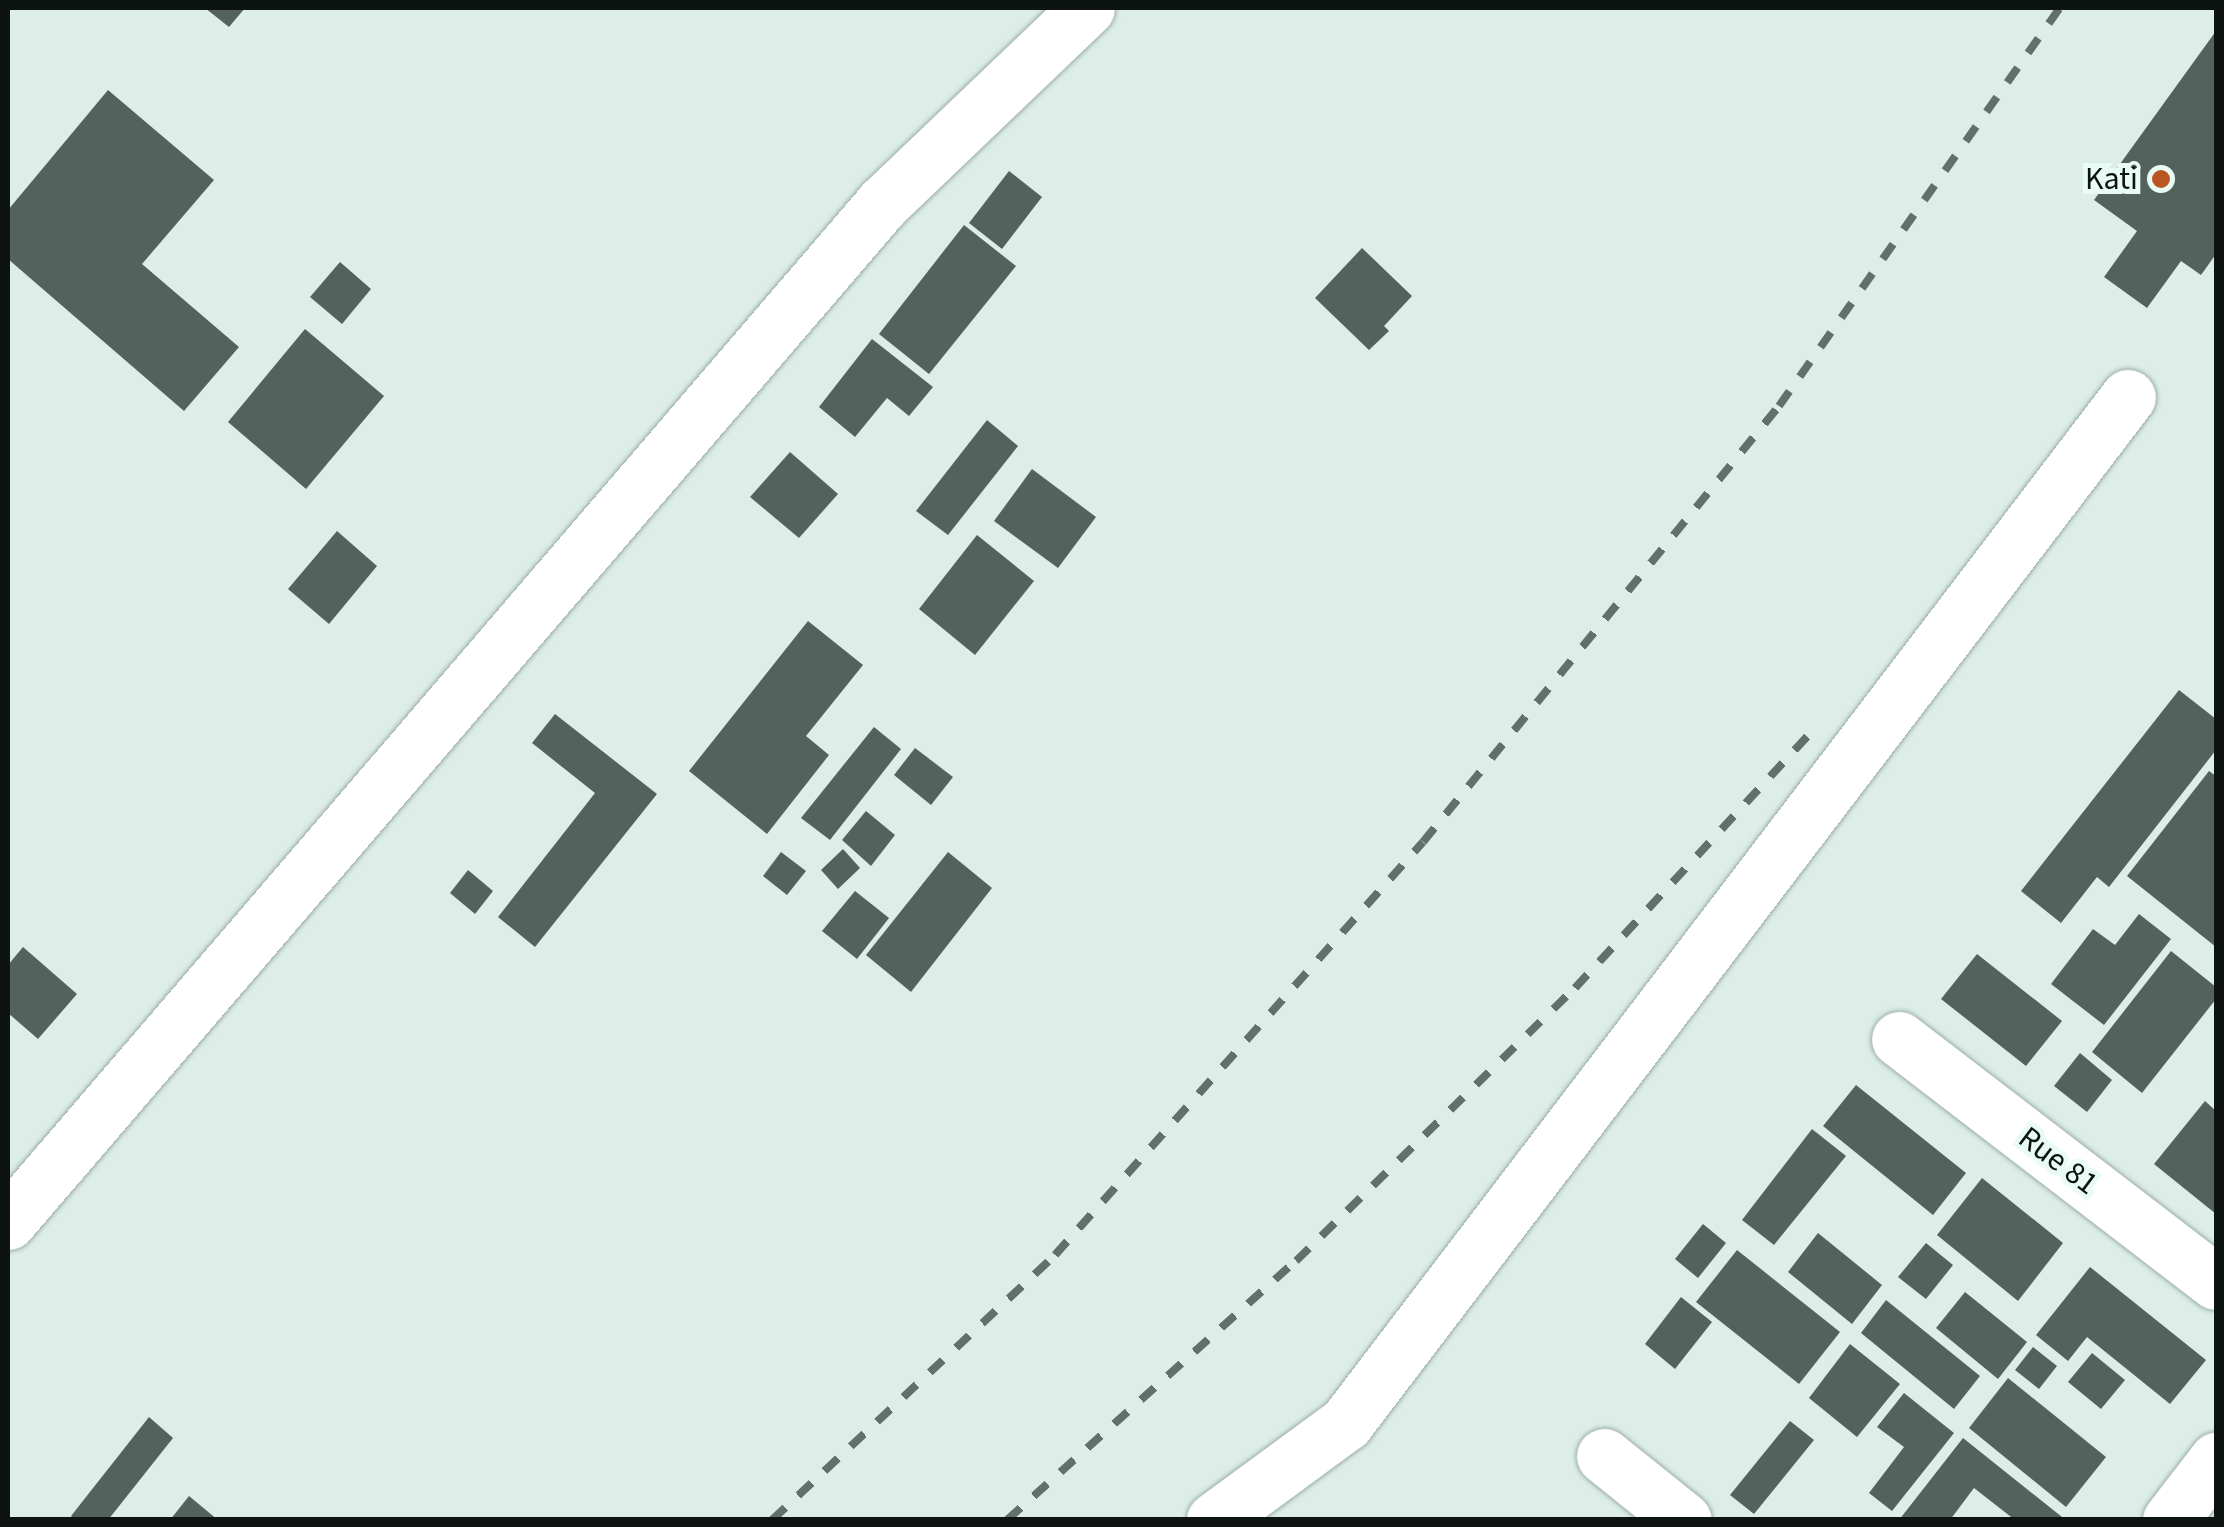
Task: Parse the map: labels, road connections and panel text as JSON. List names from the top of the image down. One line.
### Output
{"streets":{"street":["Rue 81"]},"places":["Kati"]}
